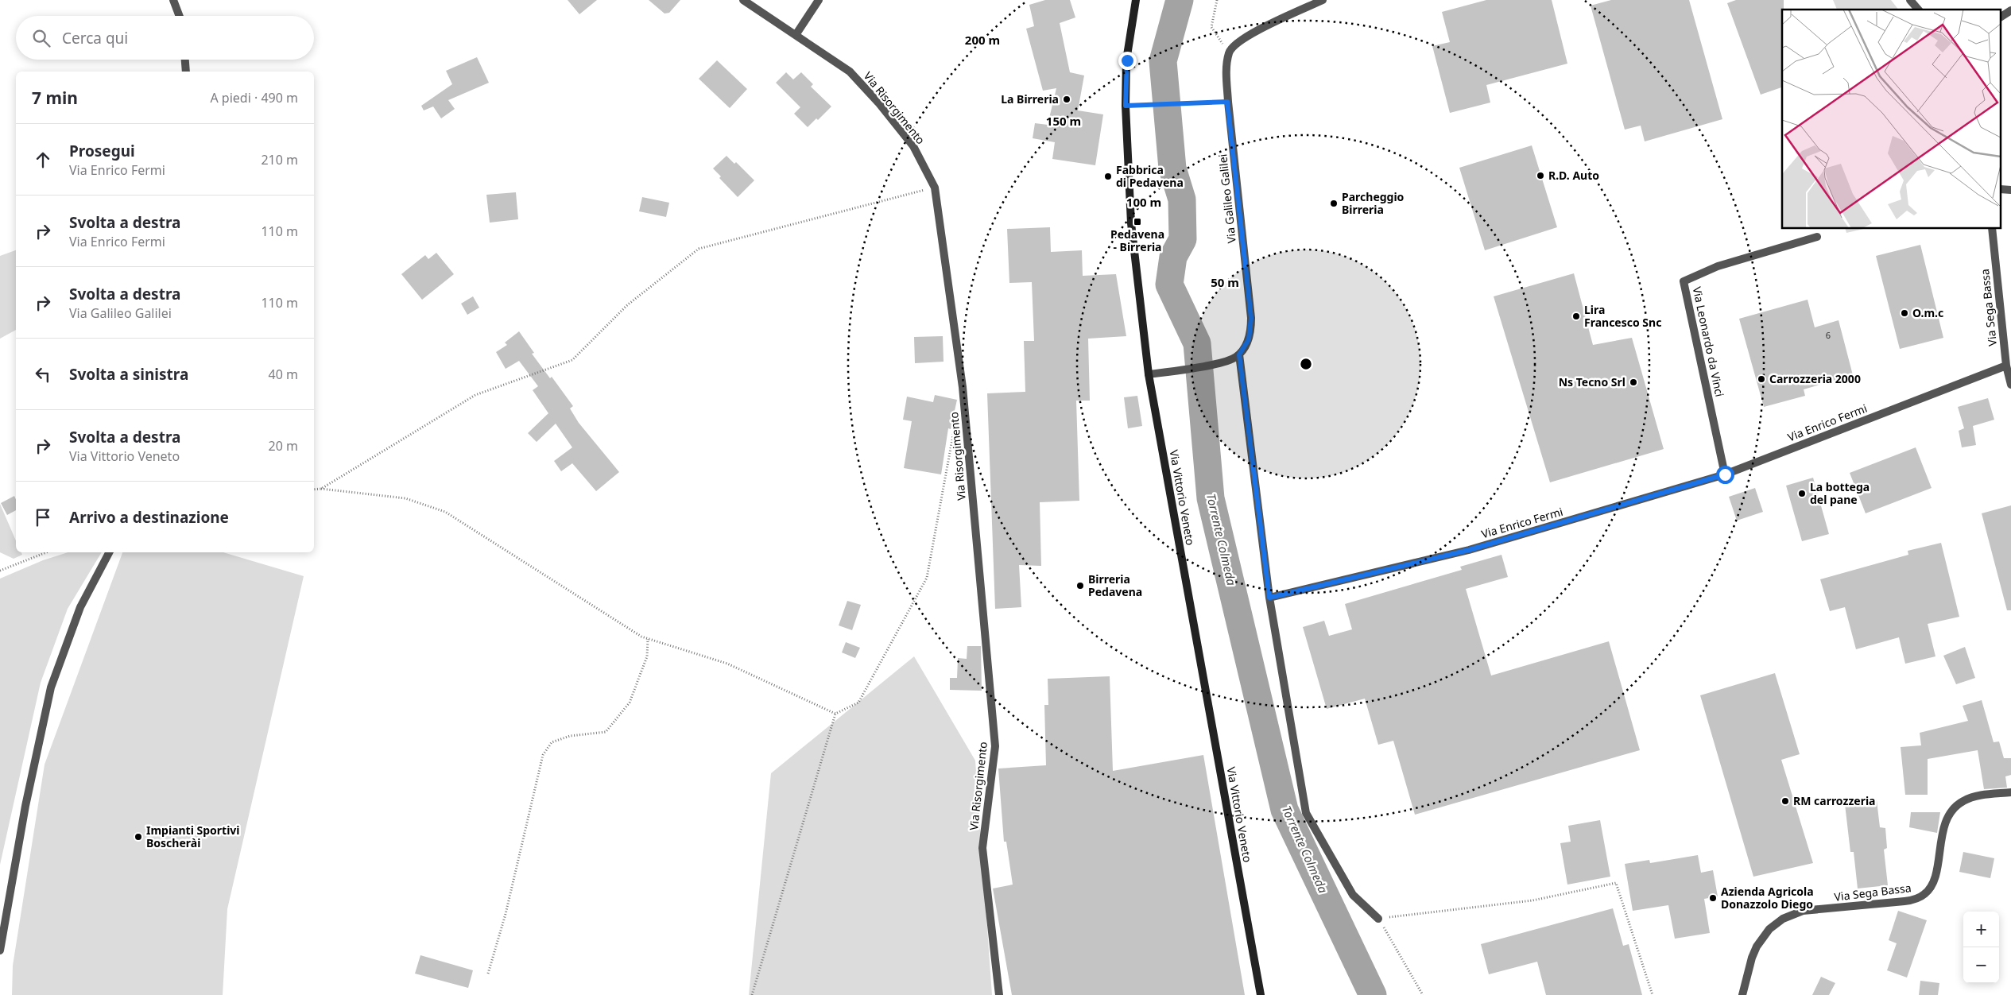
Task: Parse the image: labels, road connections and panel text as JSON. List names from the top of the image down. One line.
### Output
{"streets":{"main road":["Via Vittorio Veneto"],"street":["Via Risorgimento","Via Galileo Galilei","Via Sega Bassa","Via Leonardo da Vinci","Via Enrico Fermi"]},"crossings":[["Via Sega Bassa","Via Enrico Fermi"],["Via Leonardo da Vinci","Via Enrico Fermi"]],"water":["Torrente Colmeda"],"places":{"other":["La Birreria","R.D. Auto","Fabbrica di Pedavena","Parcheggio Birreria","O.m.c","Lira Francesco Snc","Carrozzeria 2000","Ns Tecno Srl","La bottega del pane","Birreria Pedavena","RM carrozzeria","Impianti Sportivi Boscherài","Azienda Agricola Donazzolo Diego"],"transit":["Pedavena - Birreria"]},"house_numbers":["6"],"page":{"search":"Cerca qui","heading":["7 min","A piedi · 490 m"],"list":[["Prosegui","Via Enrico Fermi","210 m"],["Svolta a destra","Via Enrico Fermi","110 m"],["Svolta a destra","Via Galileo Galilei","110 m"],["Svolta a sinistra","40 m"],["Svolta a destra","Via Vittorio Veneto","20 m"],"Arrivo a destinazione"],"map_buttons":["+","−"]},"rings":["200 m","150 m","100 m","50 m"]}
